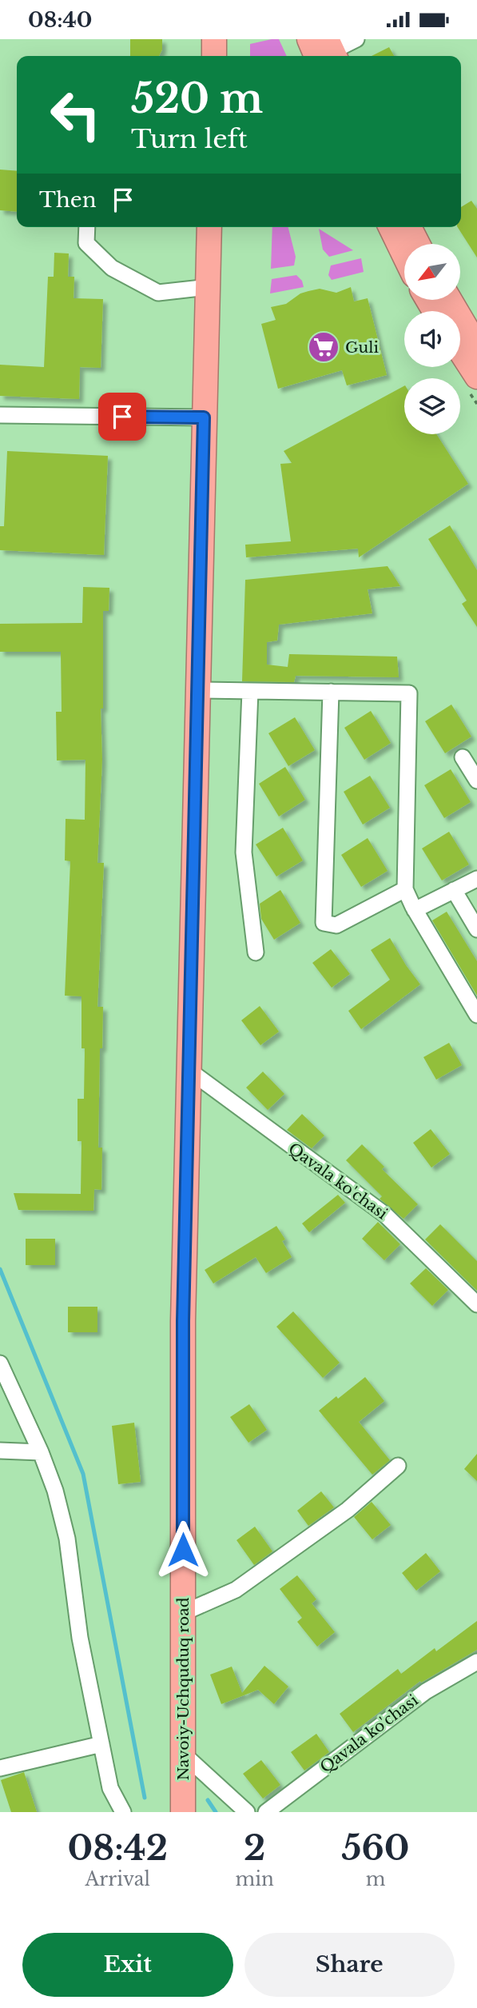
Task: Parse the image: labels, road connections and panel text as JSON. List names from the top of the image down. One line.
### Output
{"streets":{"highway":["Navoiy-Uchquduq road"],"street":["Qavala ko'chasi"]},"crossings":[["Qavala ko'chasi","Navoiy-Uchquduq road"]],"places":{"supermarket":["Guli"]},"north":"bottom left","page":{"status":"08:40","turn":["520 m","Turn left"],"then":"Then","eta":["08:42","Arrival","2","min","560","m"],"buttons":["Exit","Share"]}}
